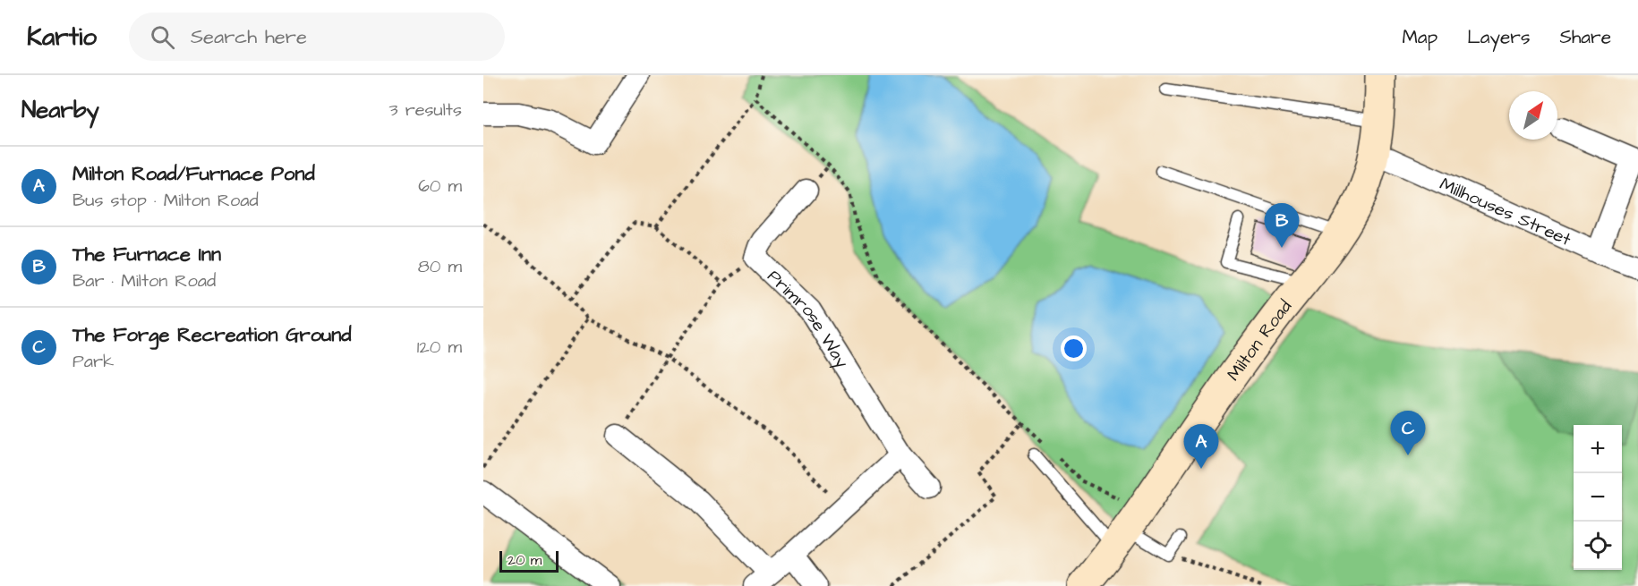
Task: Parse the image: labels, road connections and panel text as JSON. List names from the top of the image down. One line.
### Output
{"streets":{"street":["Millhouses Street","Primrose Way","Milton Road"]},"crossings":[["Millhouses Street","Milton Road"]],"scale_bar":"20 m","north":"top right","page":{"header":"Kartio","search":"Search here","nav":["Map","Layers","Share"],"heading":["Nearby","3 results"],"list":[{"mark":"A","name":"Milton Road/Furnace Pond","note":"Bus stop · Milton Road","value":"60 m"},{"mark":"B","name":"The Furnace Inn","note":"Bar · Milton Road","value":"80 m"},{"mark":"C","name":"The Forge Recreation Ground","note":"Park","value":"120 m"}],"pins":["B","C","A"],"map_buttons":["+","−"],"scale":"20 m"}}
